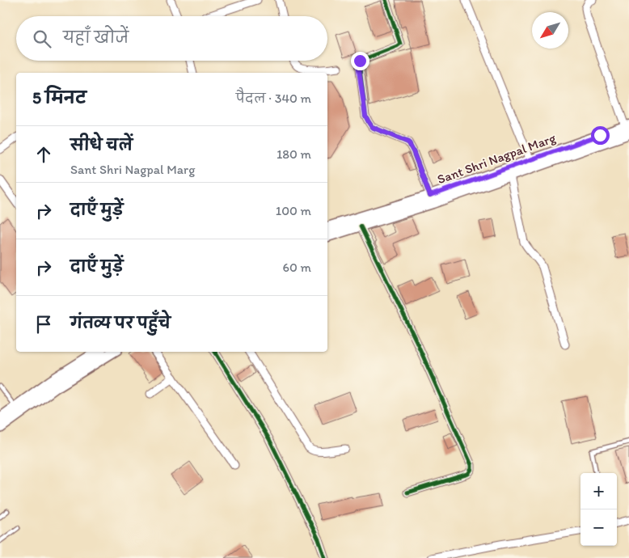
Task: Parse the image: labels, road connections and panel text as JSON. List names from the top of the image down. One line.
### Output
{"streets":{"main road":["Sant Shri Nagpal Marg"]},"north":"bottom left","page":{"search":"यहाँ खोजें","heading":["5 मिनट","पैदल · 340 m"],"list":[["सीधे चलें","Sant Shri Nagpal Marg","180 m"],["दाएँ मुड़ें","100 m"],["दाएँ मुड़ें","60 m"],"गंतव्य पर पहुँचे"],"map_buttons":["+","−"]}}
